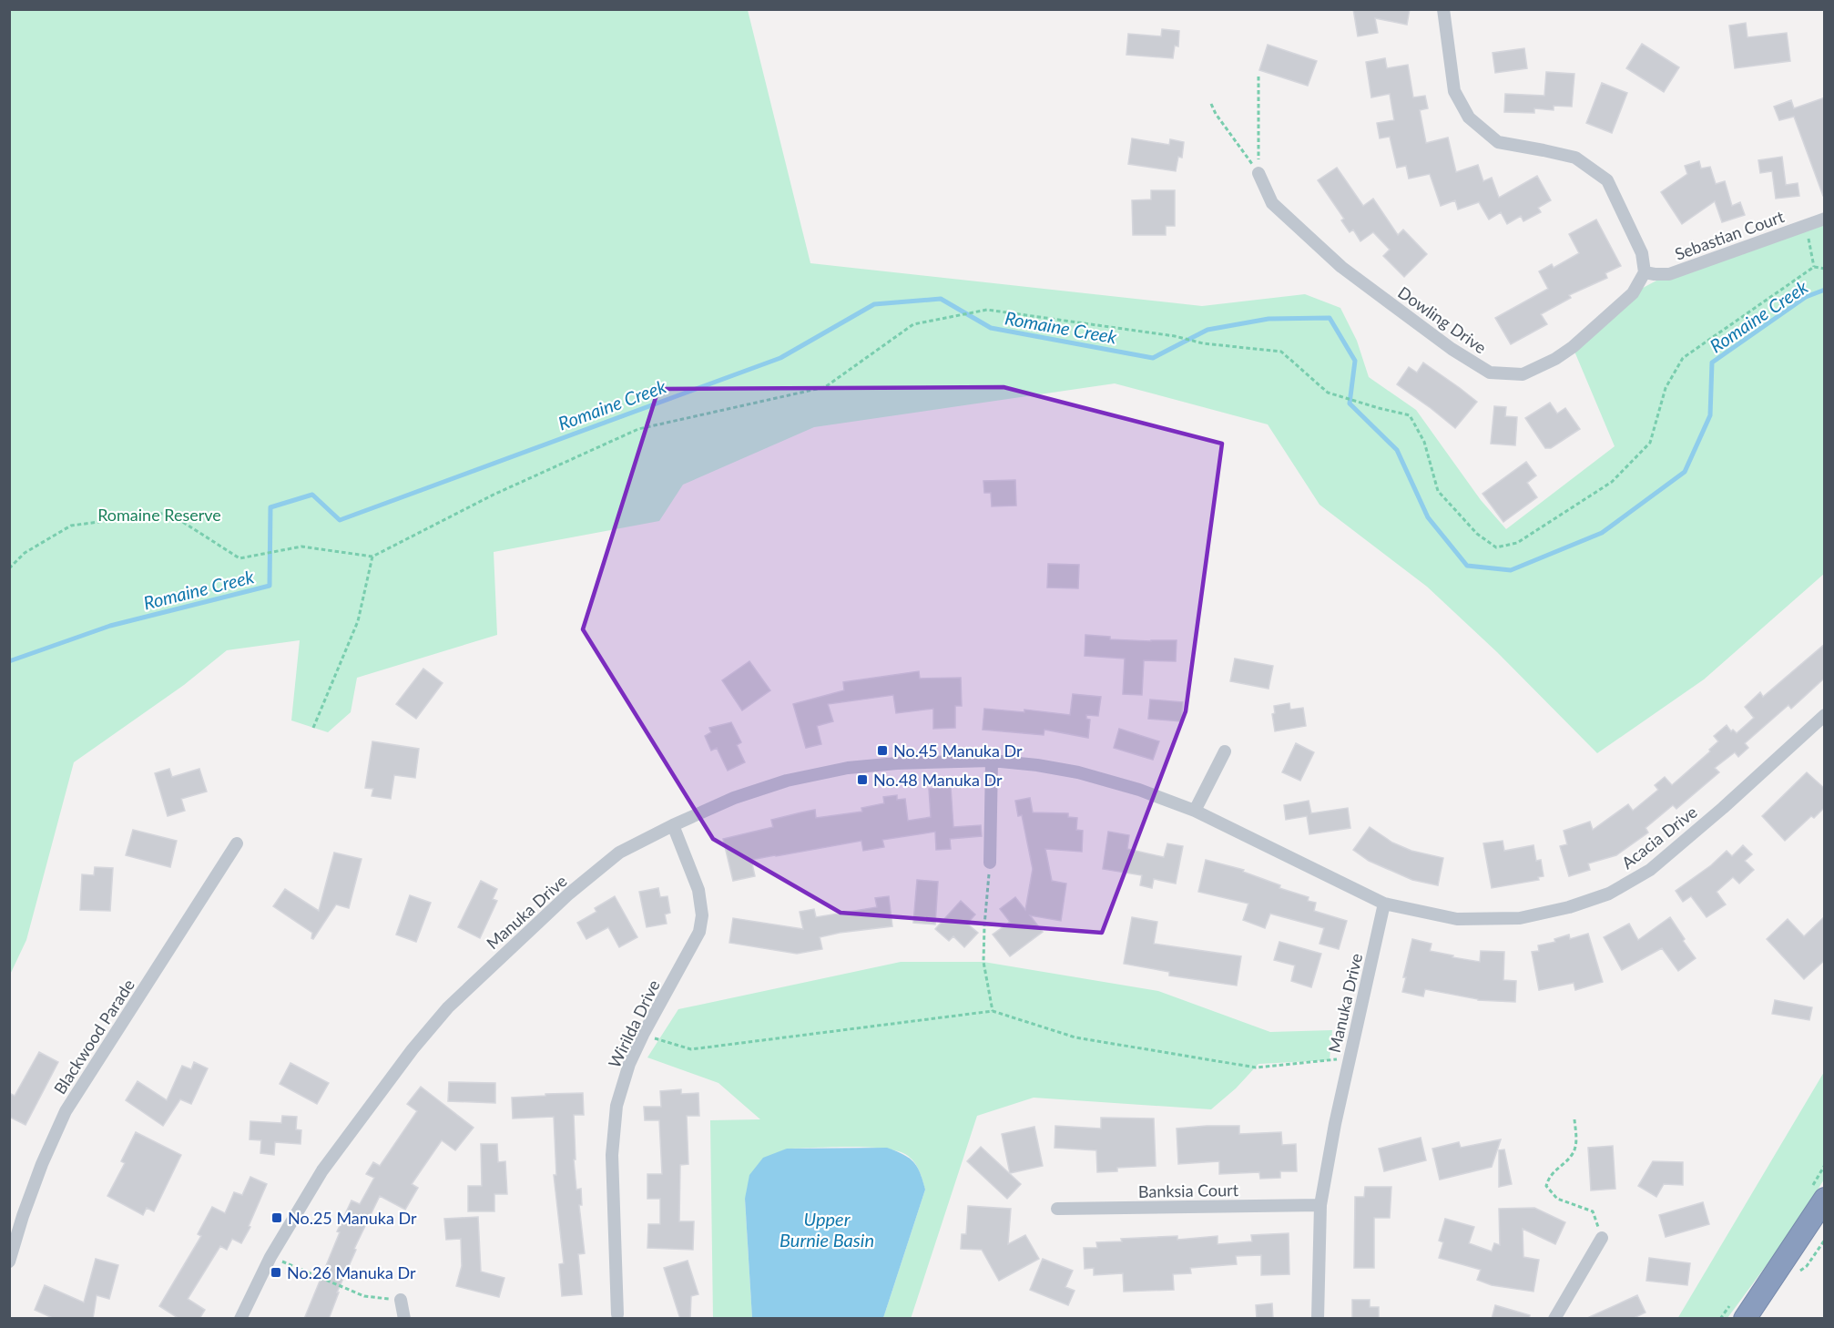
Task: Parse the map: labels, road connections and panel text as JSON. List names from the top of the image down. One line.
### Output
{"streets":{"street":["Sebastian Court","Dowling Drive","Acacia Drive","Manuka Drive","Wirilda Drive","Blackwood Parade","Banksia Court"]},"crossings":[["Sebastian Court","Dowling Drive"],["Acacia Drive","Manuka Drive"],["Manuka Drive","Wirilda Drive"],["Manuka Drive","Banksia Court"]],"water":["Romaine Creek","Upper Burnie Basin"],"parks":["Romaine Reserve"],"places":{"transit":["No.45 Manuka Dr","No.48 Manuka Dr","No.25 Manuka Dr","No.26 Manuka Dr"]}}
